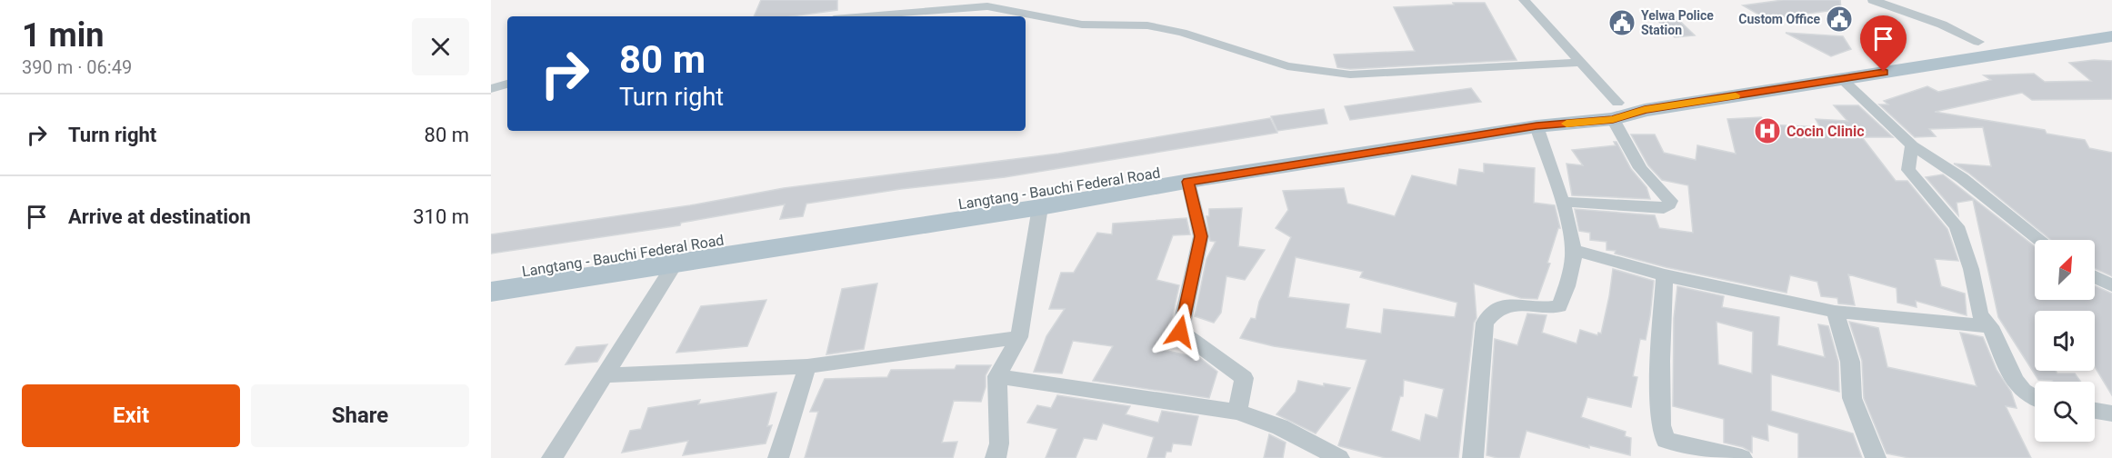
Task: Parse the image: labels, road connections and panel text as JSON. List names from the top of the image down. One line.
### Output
{"streets":{"main road":["Langtang - Bauchi Federal Road"]},"places":{"public building":["Custom Office","Yelwa Police Station"],"hospital":["Cocin Clinic"]},"north":"top right","page":{"heading":["1 min","390 m · 06:49"],"turn":["80 m","Turn right"],"list":[{"name":"Turn right","value":"80 m"},{"name":"Arrive at destination","value":"310 m"}],"buttons":["Exit","Share"]}}
